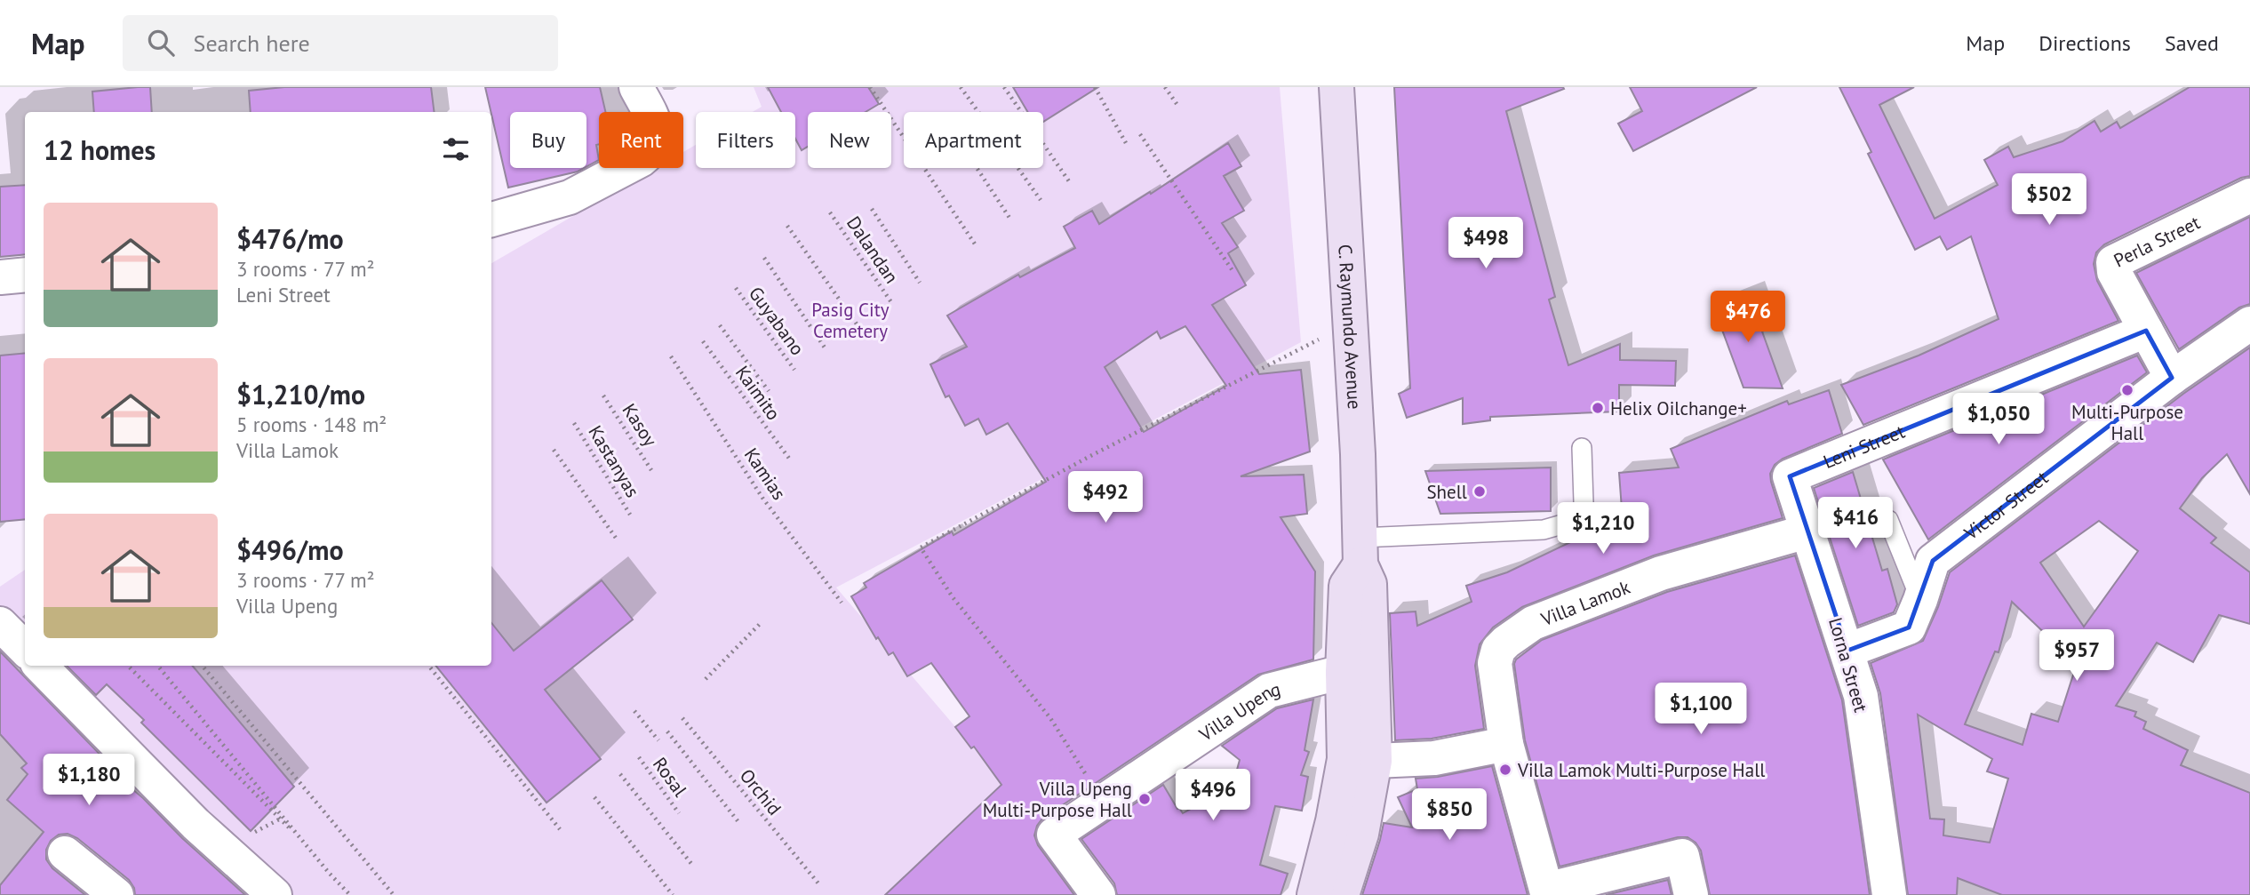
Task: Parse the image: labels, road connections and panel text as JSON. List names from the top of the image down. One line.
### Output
{"streets":{"main road":["C. Raymundo Avenue"],"street":["Perla Street","Leni Street","Victor Street","Villa Lamok","Lorna Street","Villa Upeng"],"path":["Dalandan","Guyabano","Kaimito","Kasoy","Kastanyas","Kamias","Rosal","Orchid"]},"crossings":[["Perla Street","Leni Street"],["Perla Street","Victor Street"],["Leni Street","Lorna Street"],["Victor Street","Lorna Street"],["Villa Lamok","Lorna Street"]],"parks":["Pasig City Cemetery"],"places":["Multi-Purpose Hall","Helix Oilchange+","Shell","Villa Lamok Multi-Purpose Hall","Villa Upeng Multi-Purpose Hall"],"page":{"header":"Map","search":"Search here","nav":["Map","Directions","Saved"],"chip":["Buy","Rent","Filters","New","Apartment"],"heading":"12 homes","price":["$502","$498","$476","$1,050","$492","$416","$1,210","$957","$1,100","$1,180","$496","$850"],"list":[{"name":"$476/mo","note":"3 rooms · 77 m² · Leni Street"},{"name":"$1,210/mo","note":"5 rooms · 148 m² · Villa Lamok"},{"name":"$496/mo","note":"3 rooms · 77 m² · Villa Upeng"}]}}
